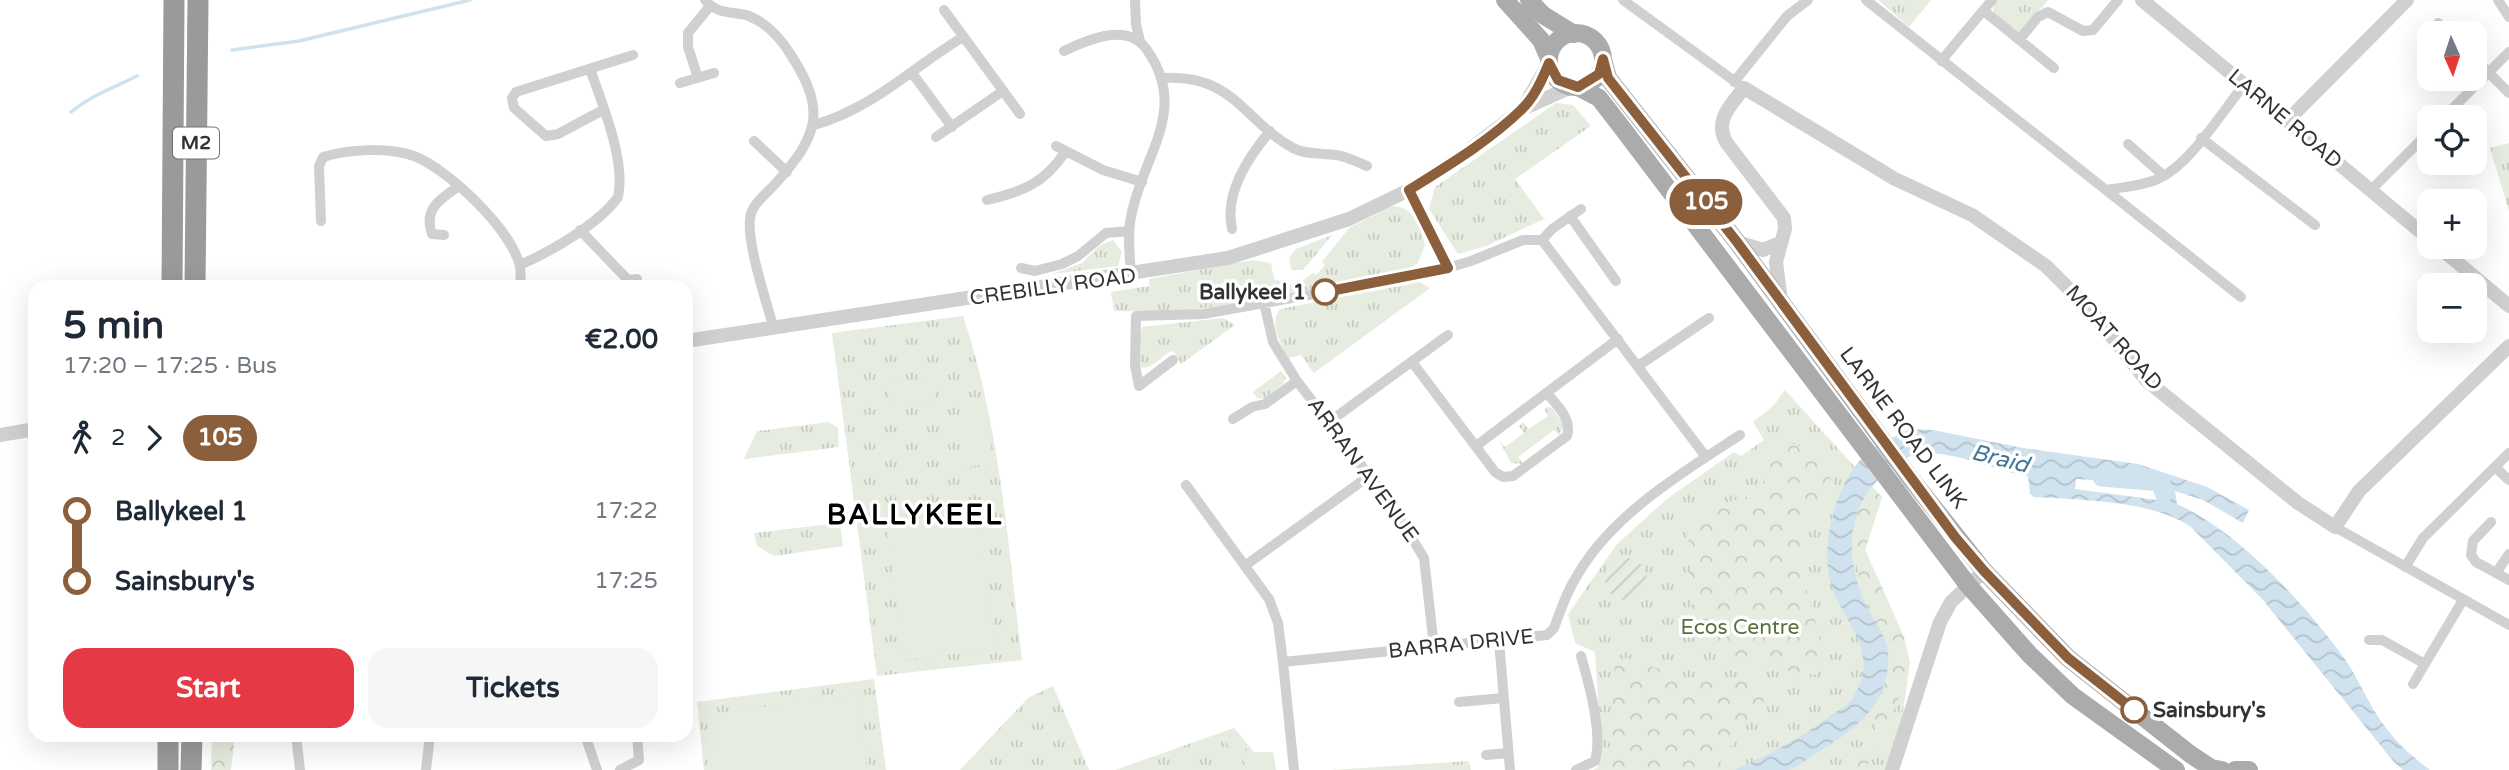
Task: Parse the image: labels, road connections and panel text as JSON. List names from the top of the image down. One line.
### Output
{"streets":{"highway":["M2"],"main road":["LARNE ROAD LINK"],"street":["LARNE ROAD","CREBILLY ROAD","MOAT ROAD","ARRAN AVENUE","BARRA DRIVE"]},"crossings":[["CREBILLY ROAD","LARNE ROAD LINK"],["ARRAN AVENUE","BARRA DRIVE"]],"districts":["BALLYKEEL"],"water":["Braid"],"parks":["Ecos Centre"],"places":["Ballykeel 1","Sainsbury's"],"lines":["bus line 105"],"north":"bottom","page":{"on_map":"105","map_buttons":["+","−"],"heading":["5 min","17:20 – 17:25 · Bus","€2.00"],"legs":["2","105"],"list":[{"name":"Ballykeel 1","value":"17:22"},{"name":"Sainsbury's","value":"17:25"}],"buttons":["Start","Tickets"]}}
